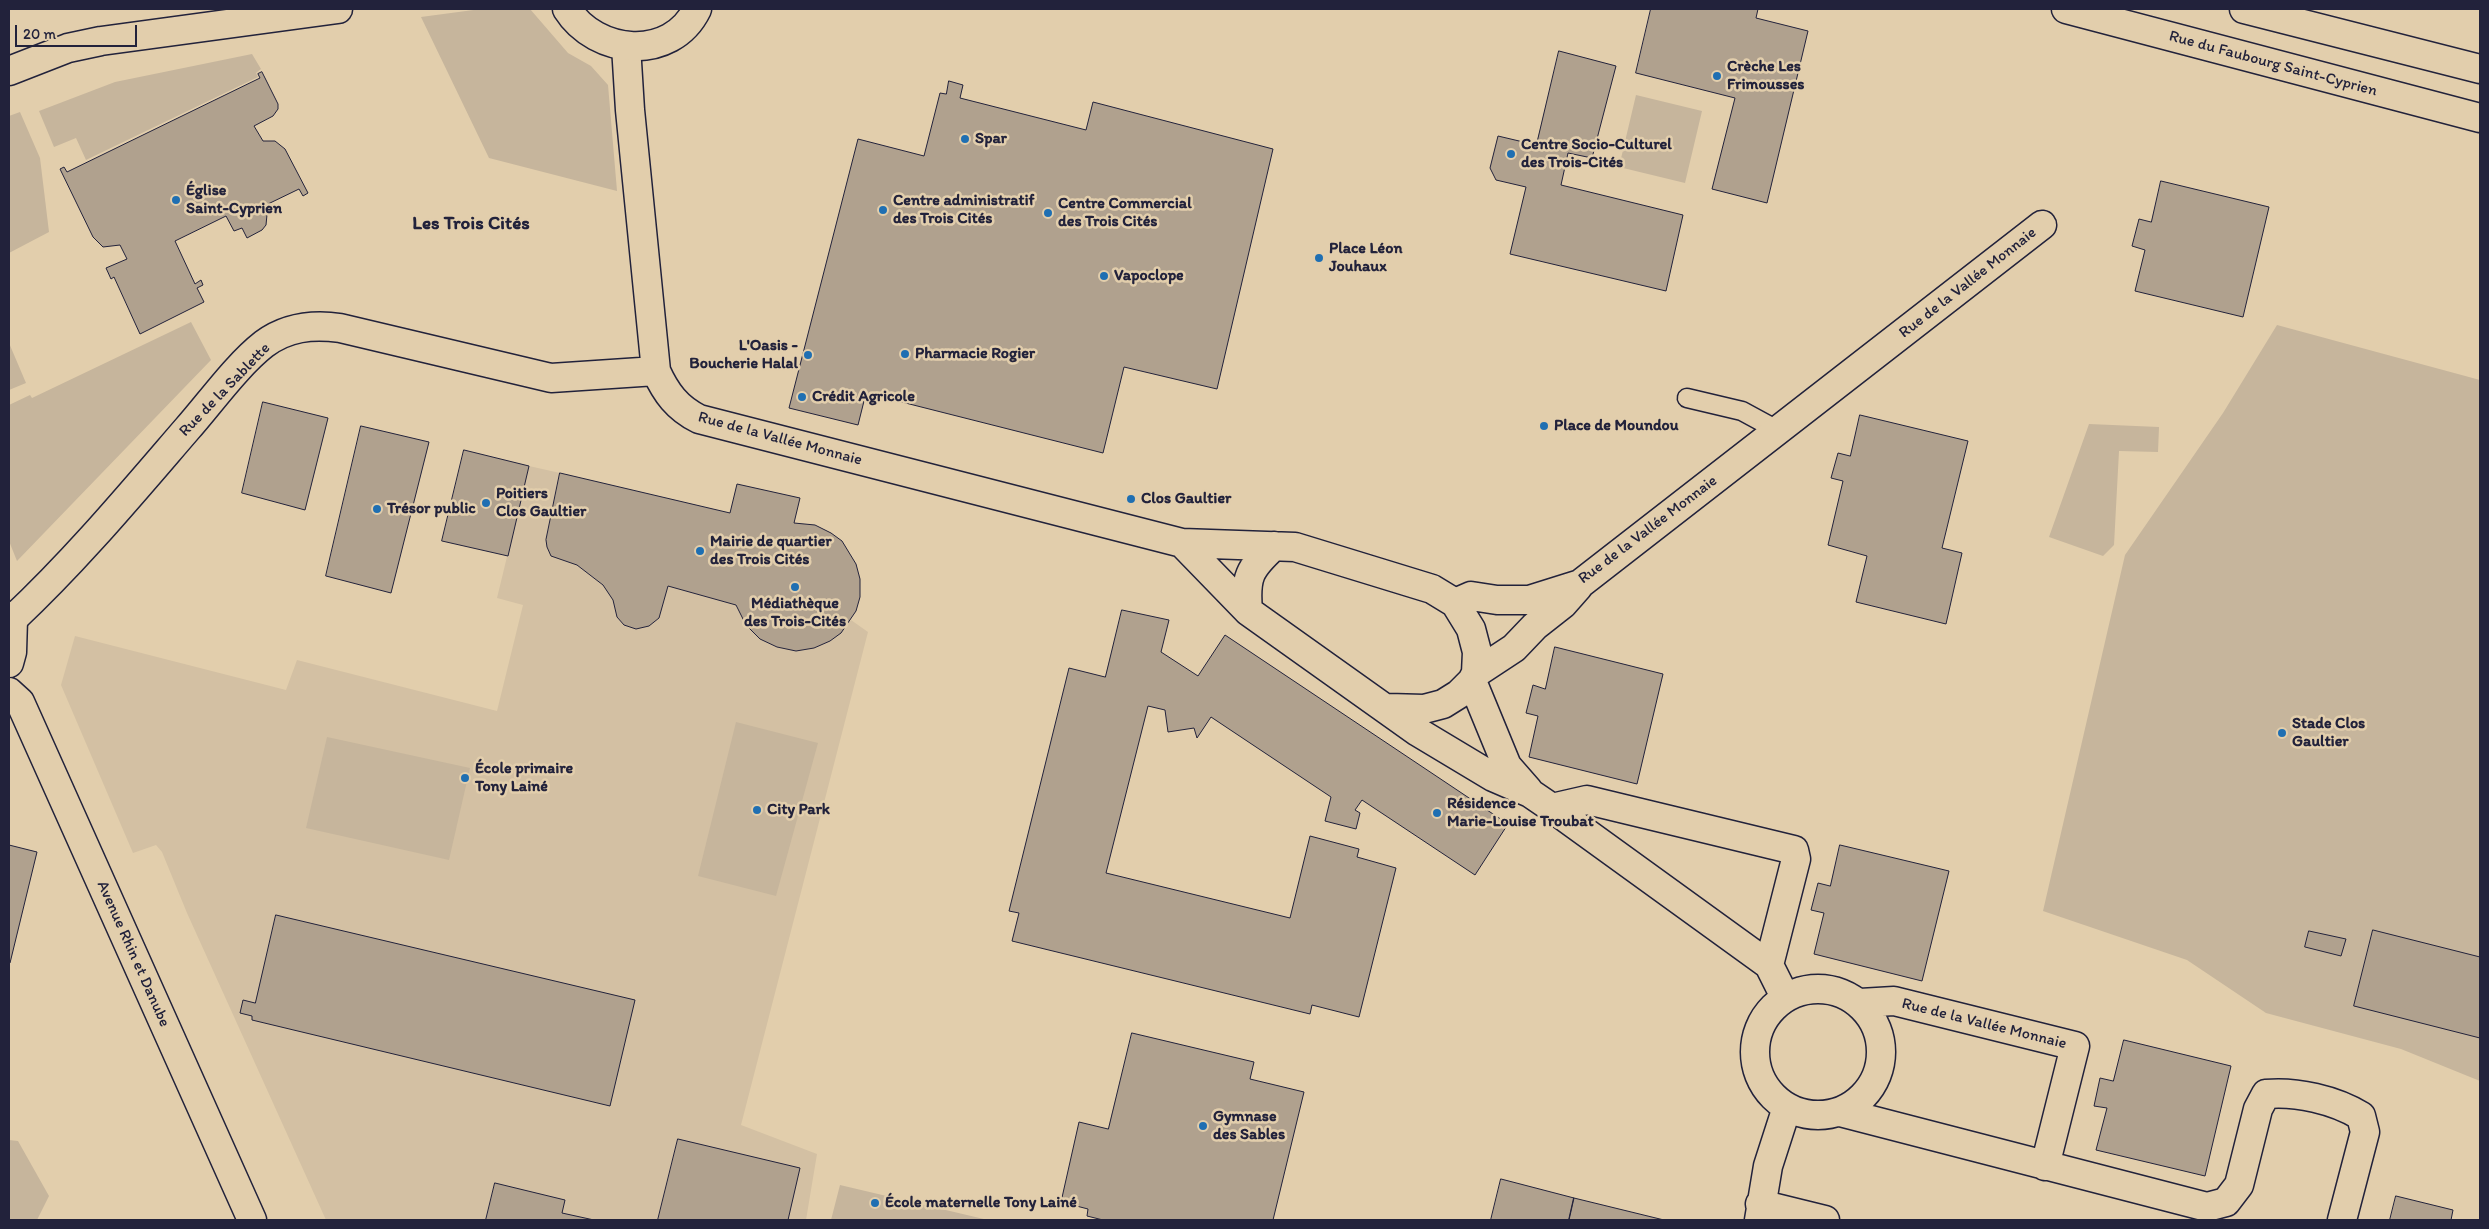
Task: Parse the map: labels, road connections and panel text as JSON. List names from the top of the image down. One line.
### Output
{"streets":{"street":["Rue du Faubourg Saint-Cyprien","Rue de la Vallée Monnaie","Rue de la Sablette","Avenue Rhin et Danube"]},"crossings":[["Rue de la Vallée Monnaie","Rue de la Sablette"]],"districts":["Les Trois Cités"],"places":["Crèche Les Frimousses","Spar","Centre Socio-Culturel des Trois-Cités","Église Saint-Cyprien","Centre administratif des Trois Cités","Centre Commercial des Trois Cités","Place Léon Jouhaux","Vapoclope","Pharmacie Rogier","L'Oasis - Boucherie Halal","Crédit Agricole","Place de Moundou","Clos Gaultier","Poitiers Clos Gaultier","Trésor public","Mairie de quartier des Trois Cités","Médiathèque des Trois-Cités","Stade Clos Gaultier","École primaire Tony Lainé","City Park","Résidence Marie-Louise Troubat","Gymnase des Sables","École maternelle Tony Lainé"],"scale_bar":"20 m"}
